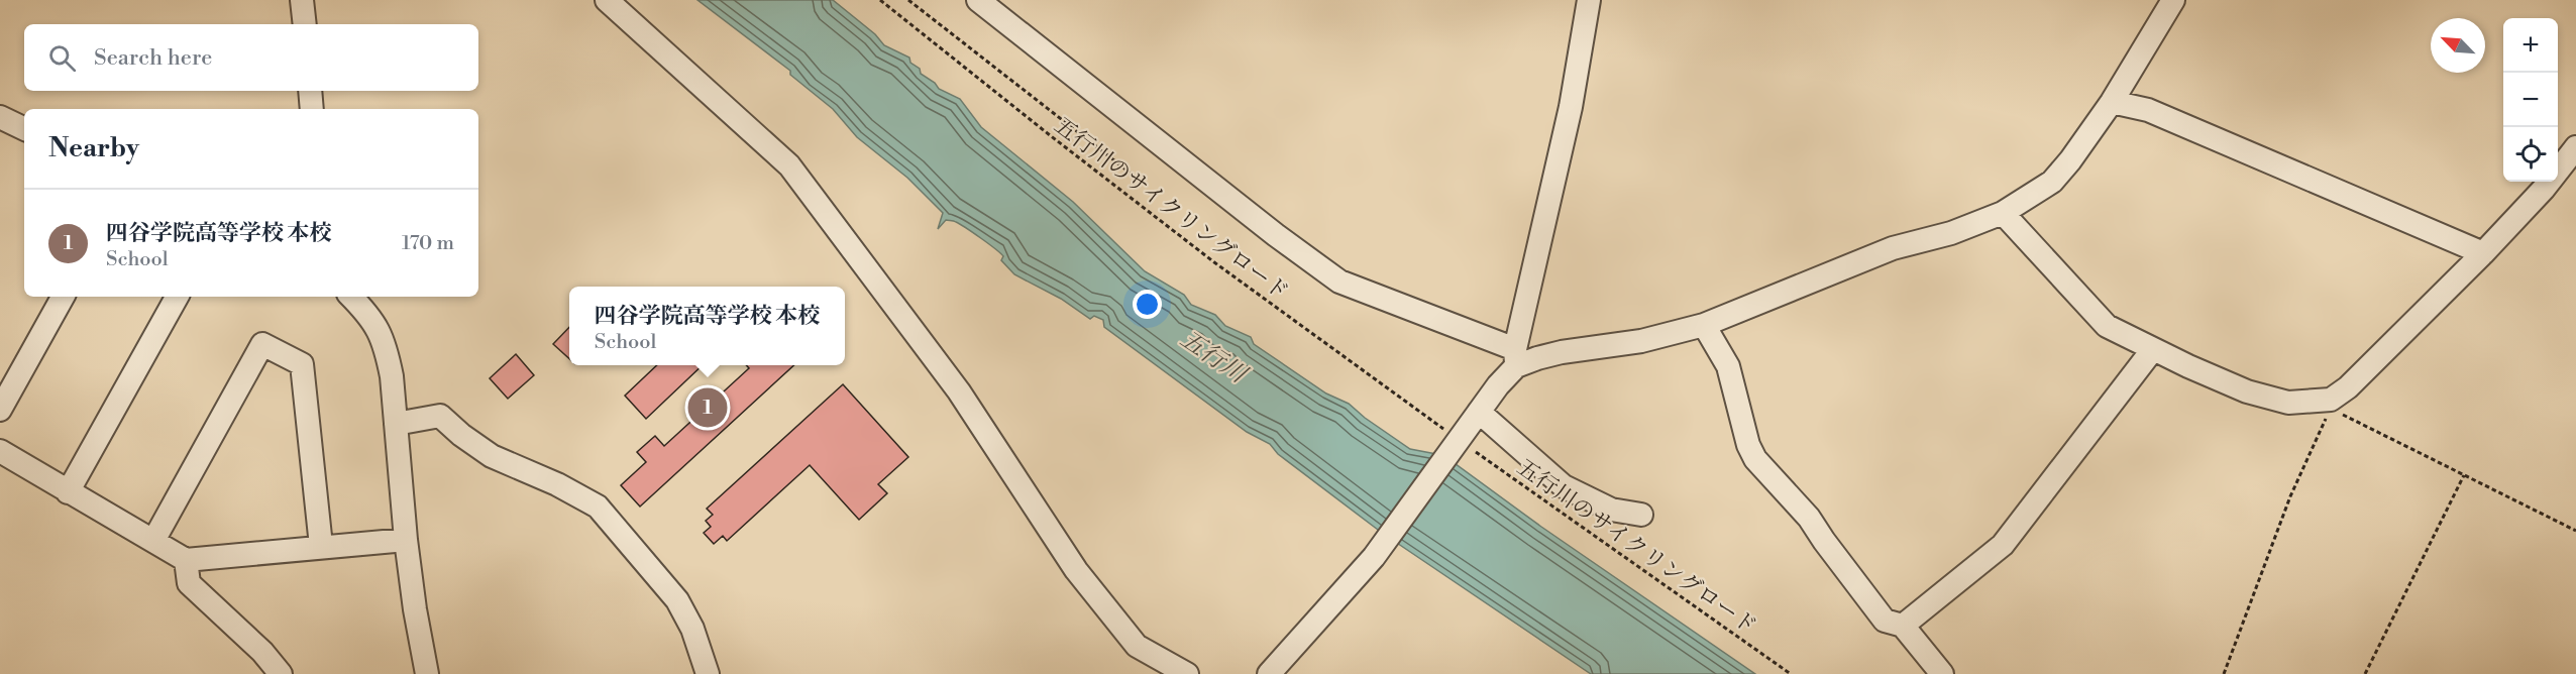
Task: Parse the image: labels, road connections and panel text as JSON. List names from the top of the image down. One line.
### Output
{"streets":{"path":["五行川のサイクリングロード"]},"water":["五行川"],"north":"top left","page":{"map_buttons":["+","−"],"search":"Search here","heading":"Nearby","list":[{"mark":"1","name":"四谷学院高等学校 本校","note":"School","value":"170 m"}],"popup":["四谷学院高等学校 本校","School"],"pins":"1"}}
